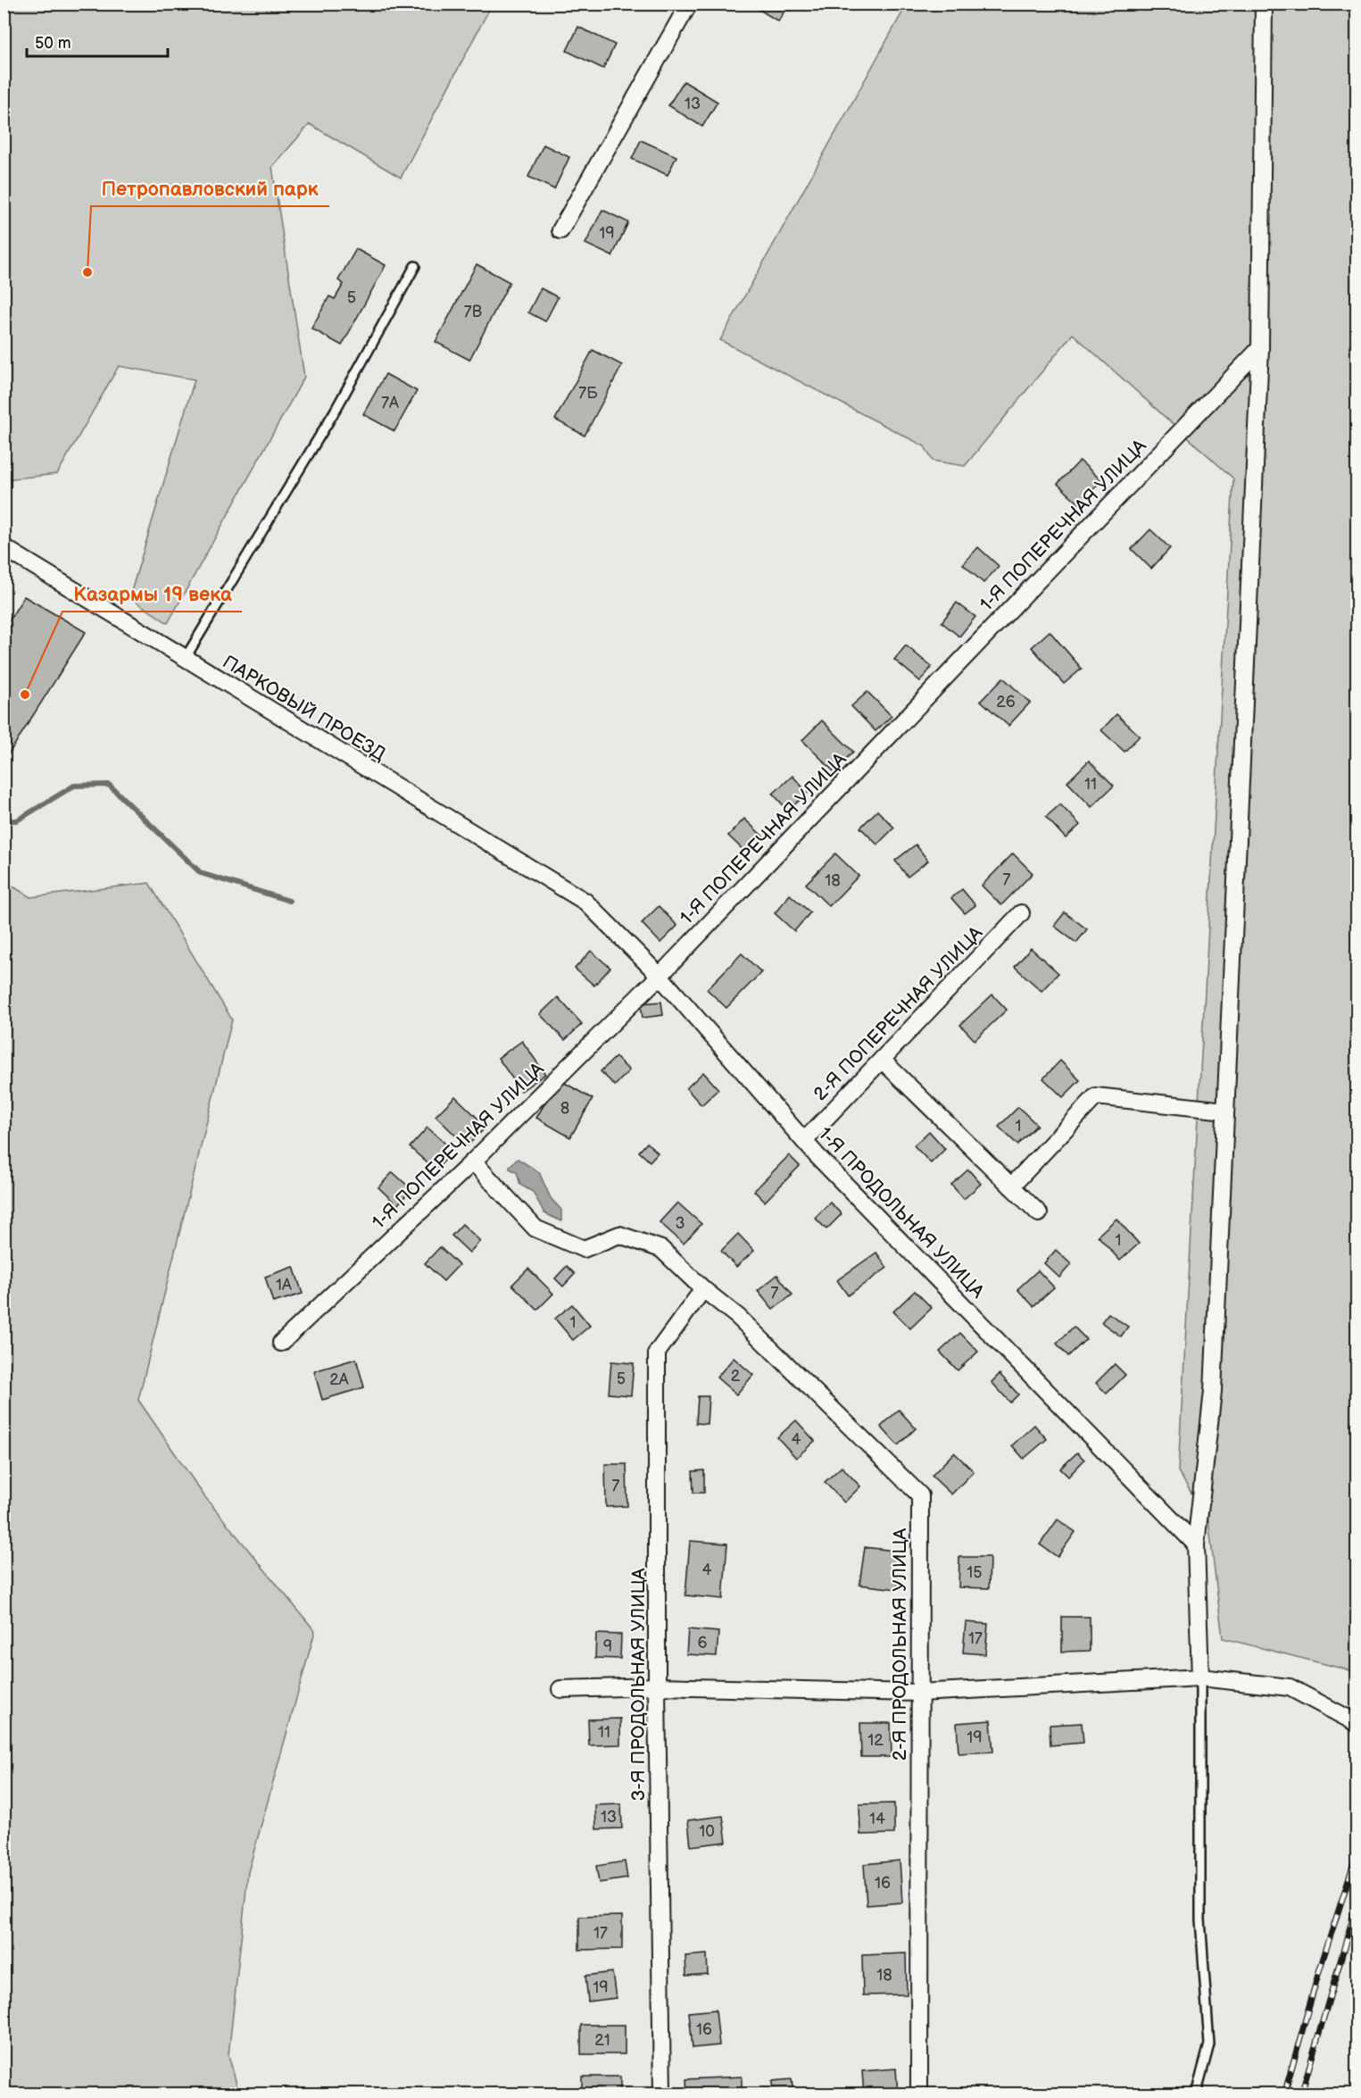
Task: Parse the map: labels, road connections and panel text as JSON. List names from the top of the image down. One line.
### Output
{"streets":{"street":["1-Я ПОПЕРЕЧНАЯ УЛИЦА","ПАРКОВЫЙ ПРОЕЗД","2-Я ПОПЕРЕЧНАЯ УЛИЦА","1-Я ПРОДОЛЬНАЯ УЛИЦА","2-Я ПРОДОЛЬНАЯ УЛИЦА","3-Я ПРОДОЛЬНАЯ УЛИЦА"]},"crossings":[["1-Я ПОПЕРЕЧНАЯ УЛИЦА","1-Я ПРОДОЛЬНАЯ УЛИЦА"],["1-Я ПОПЕРЕЧНАЯ УЛИЦА","2-Я ПРОДОЛЬНАЯ УЛИЦА"],["ПАРКОВЫЙ ПРОЕЗД","1-Я ПРОДОЛЬНАЯ УЛИЦА"],["2-Я ПОПЕРЕЧНАЯ УЛИЦА","1-Я ПРОДОЛЬНАЯ УЛИЦА"],["2-Я ПРОДОЛЬНАЯ УЛИЦА","3-Я ПРОДОЛЬНАЯ УЛИЦА"]],"places":["Петропавловский парк","Казармы 19 века"],"house_numbers":["13","19","5","7В","7Б","7А","26","11","7","18","8","1","3","1","1А","7","1","2","5","2А","4","7","4","15","17","6","9","11","19","12","13","14","10","16","17","18","19","16","21"],"scale_bar":"50 m"}
